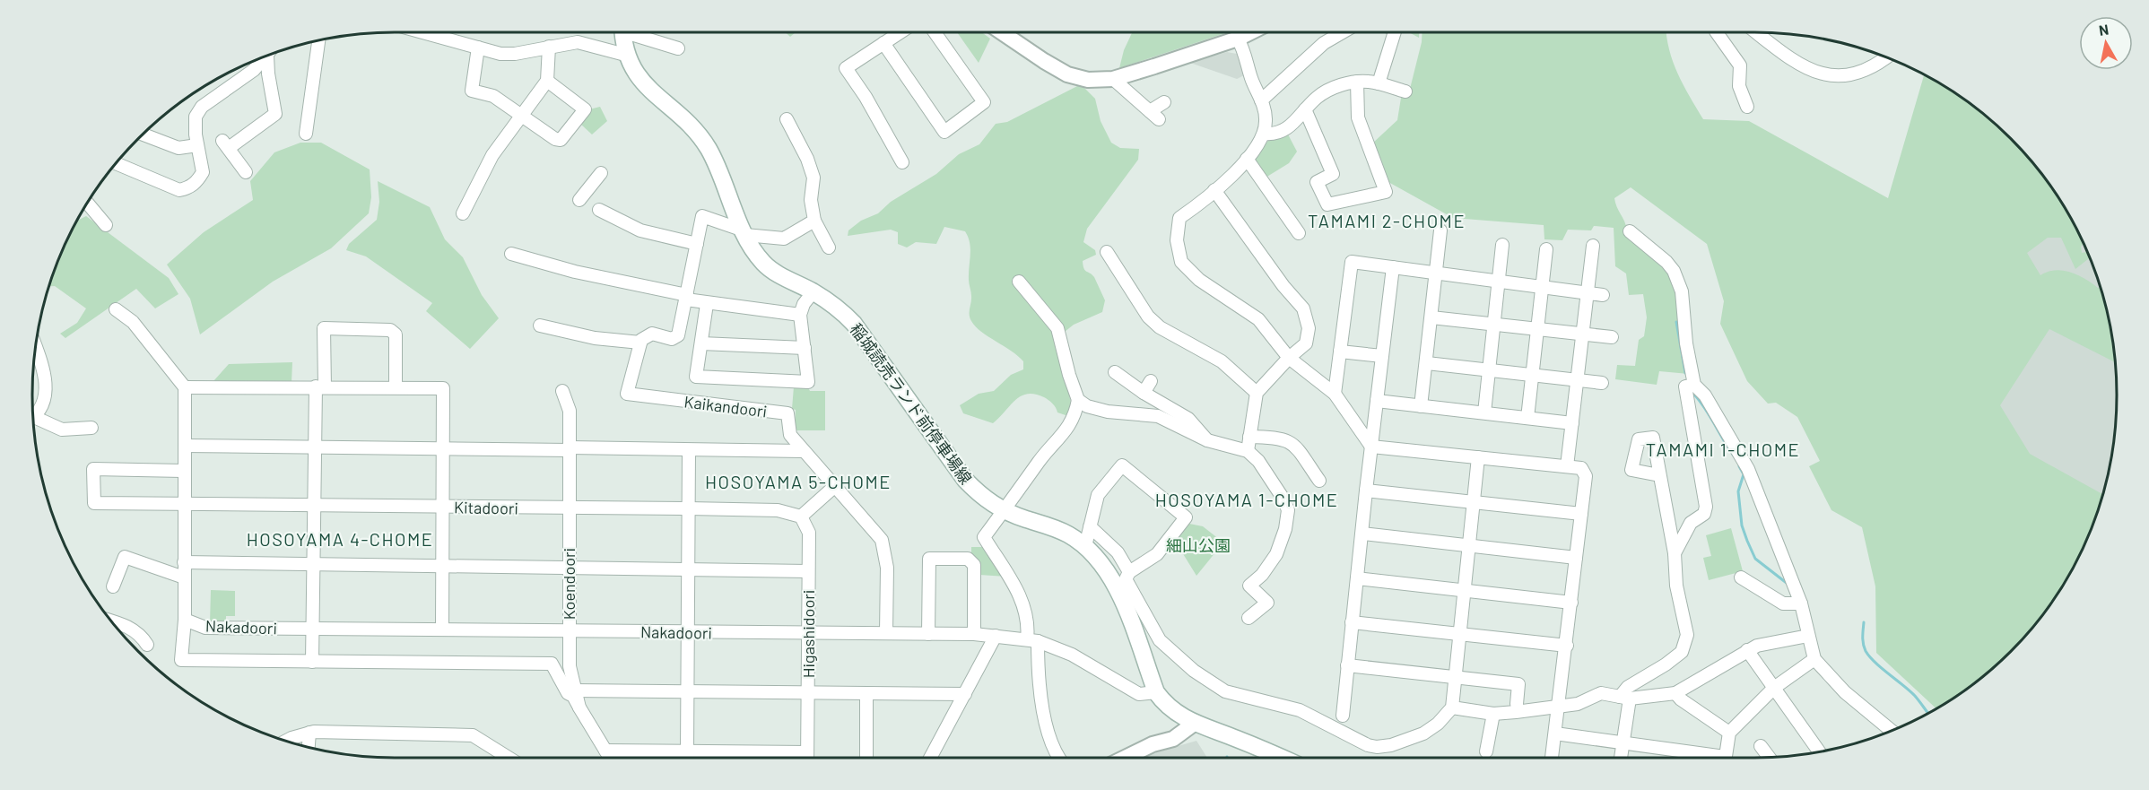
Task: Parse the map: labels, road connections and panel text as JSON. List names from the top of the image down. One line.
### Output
{"streets":{"main road":["稲城読売ランド前停車場線"],"street":["Kaikandoori","Kitadoori","Koendoori","Nakadoori","Higashidoori"]},"crossings":[["稲城読売ランド前停車場線","Nakadoori"],["Kaikandoori","Nakadoori"],["Kitadoori","Koendoori"],["Kitadoori","Higashidoori"],["Koendoori","Nakadoori"],["Nakadoori","Higashidoori"]],"districts":["TAMAMI 2-CHOME","TAMAMI 1-CHOME","HOSOYAMA 5-CHOME","HOSOYAMA 1-CHOME","HOSOYAMA 4-CHOME"],"parks":["細山公園"],"north":"top"}
